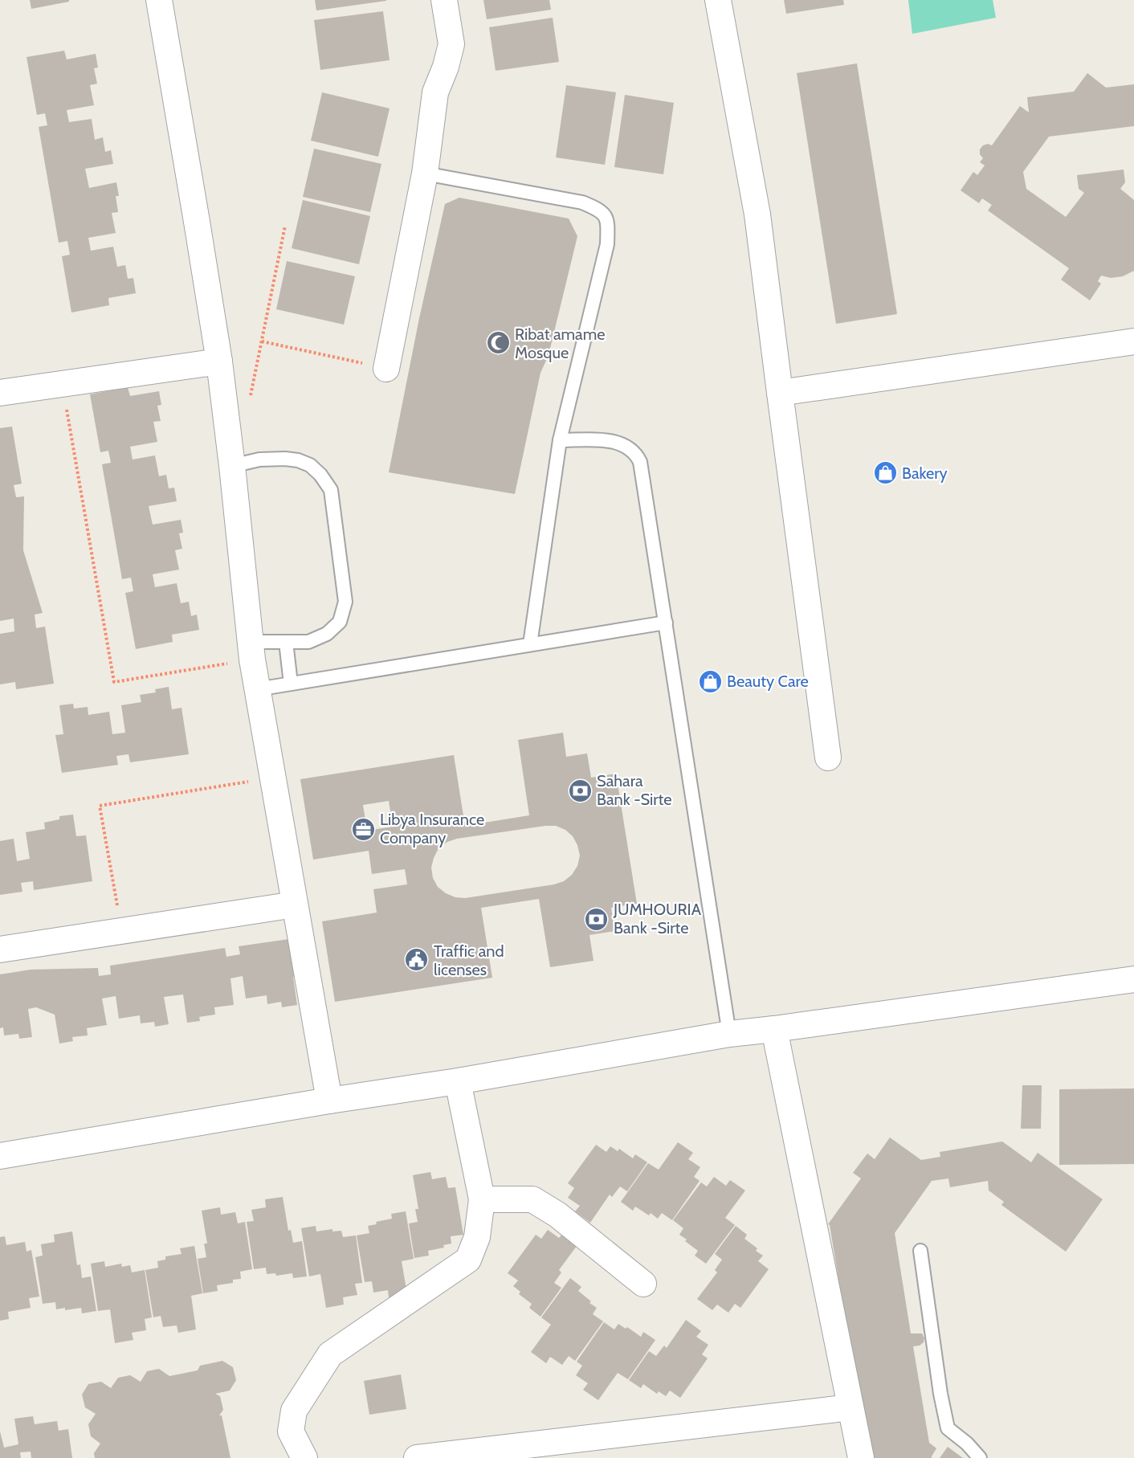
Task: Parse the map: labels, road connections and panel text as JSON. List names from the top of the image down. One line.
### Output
{"places":{"mosque":["Ribat amame Mosque"],"shop":["Bakery","Beauty Care"],"bank":["Sahara Bank -Sirte","JUMHOURIA Bank -Sirte"],"office":["Libya Insurance Company"],"public building":["Traffic and licenses"]}}
